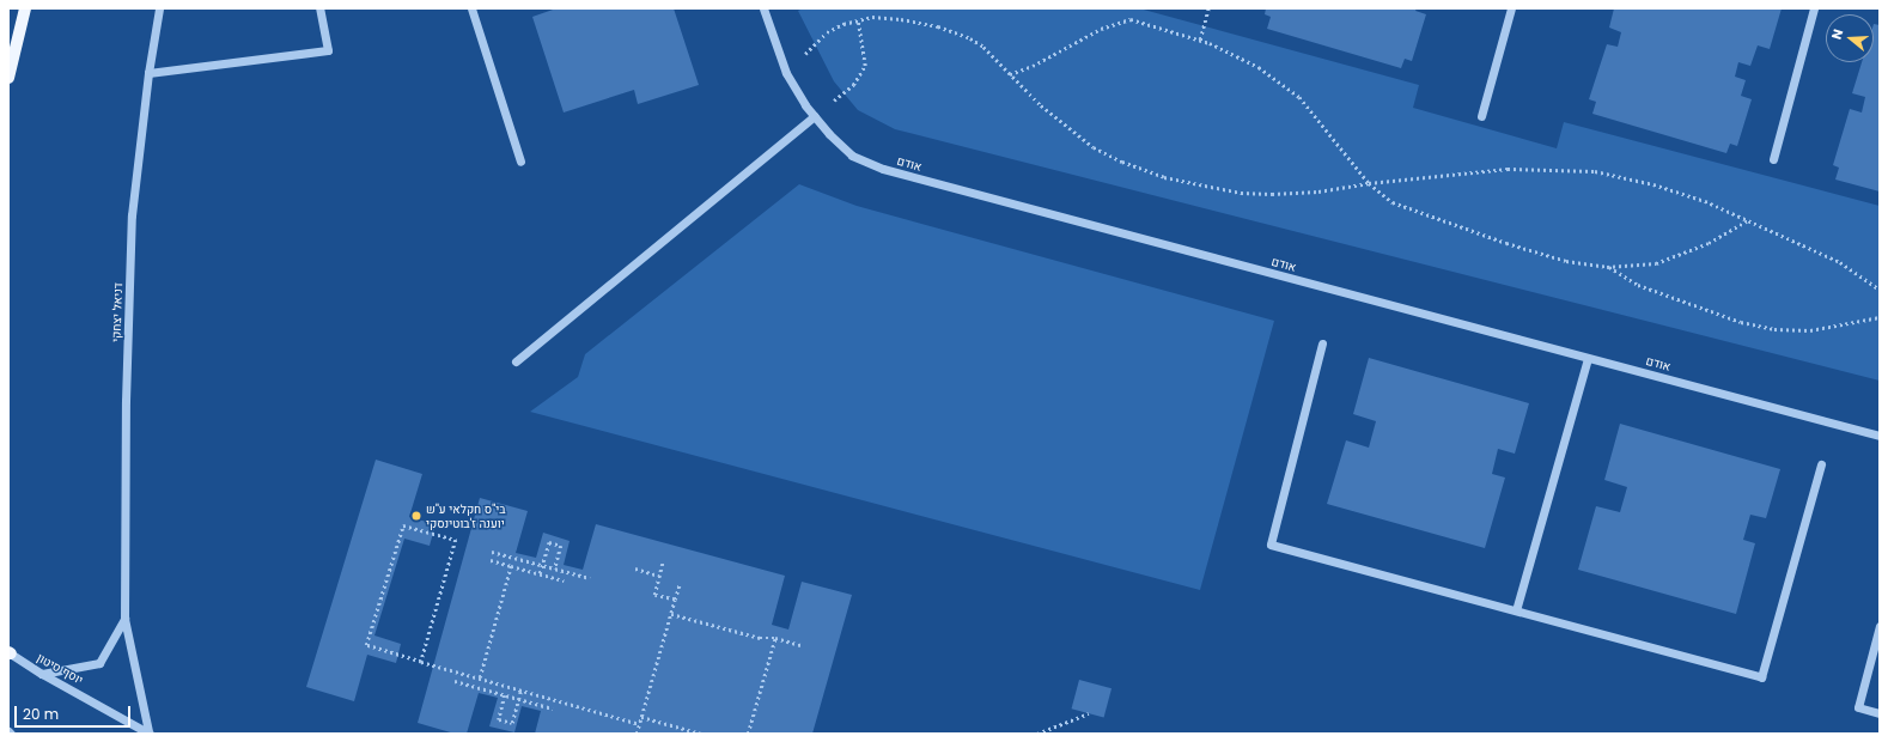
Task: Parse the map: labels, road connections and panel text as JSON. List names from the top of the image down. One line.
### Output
{"streets":{"street":["אודם","דניאל יצחקי","יוסף סיטון"]},"crossings":[["דניאל יצחקי","יוסף סיטון"]],"places":["בי\"ס חקלאי ע\"ש יוענה ז'בוטינסקי"],"scale_bar":"20 m","north":"left"}
